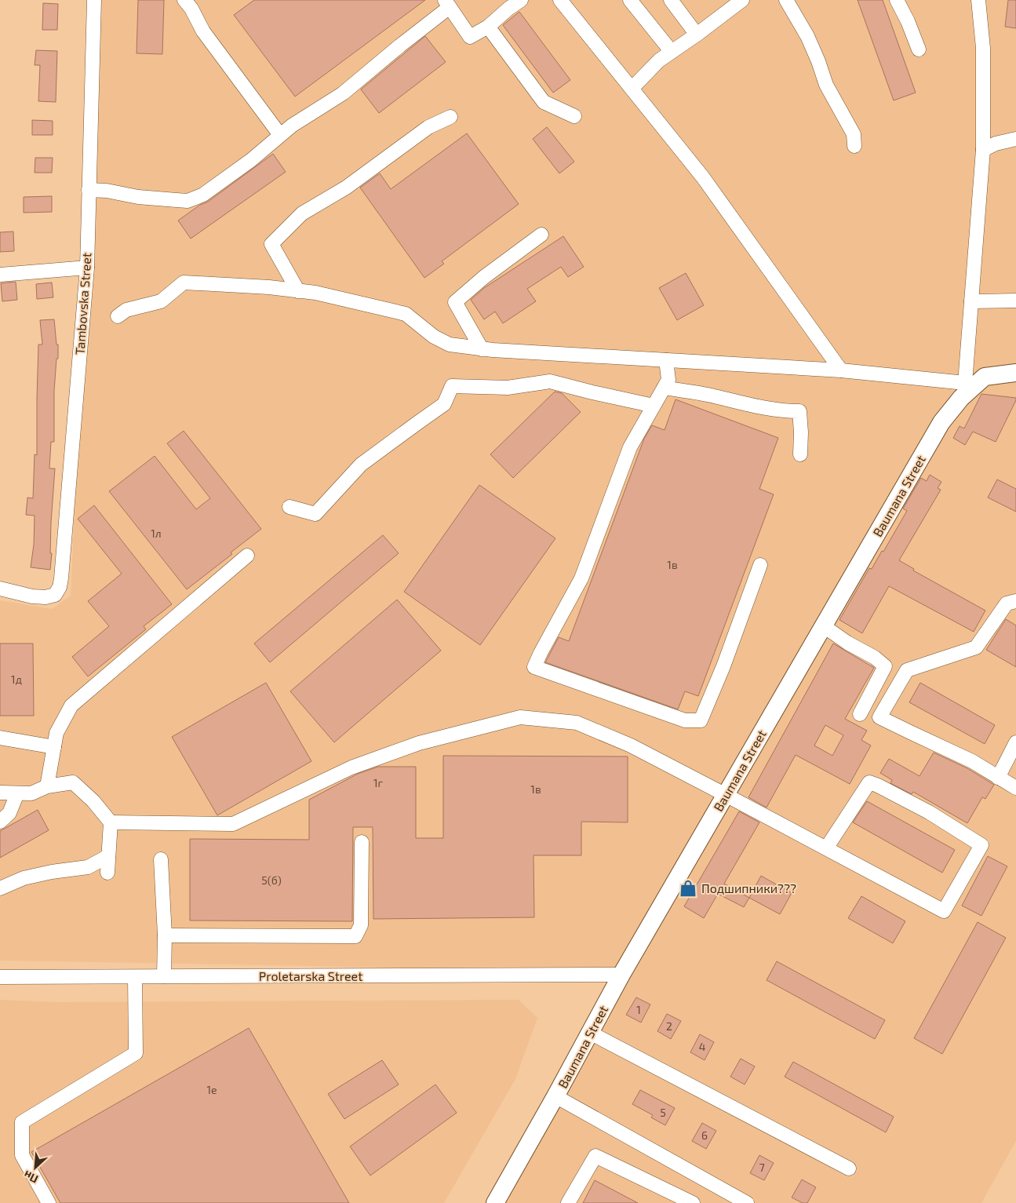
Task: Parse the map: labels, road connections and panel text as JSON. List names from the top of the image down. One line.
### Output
{"streets":{"main road":["Baumana Street"],"street":["Tambovska Street","Proletarska Street"]},"crossings":[["Baumana Street","Proletarska Street"]],"places":{"shop":["Подшипники???"]},"house_numbers":["1л","1в","1д","1г","1в","5(б)","1","2","4","1е","5","6","7"],"north":"bottom left"}
